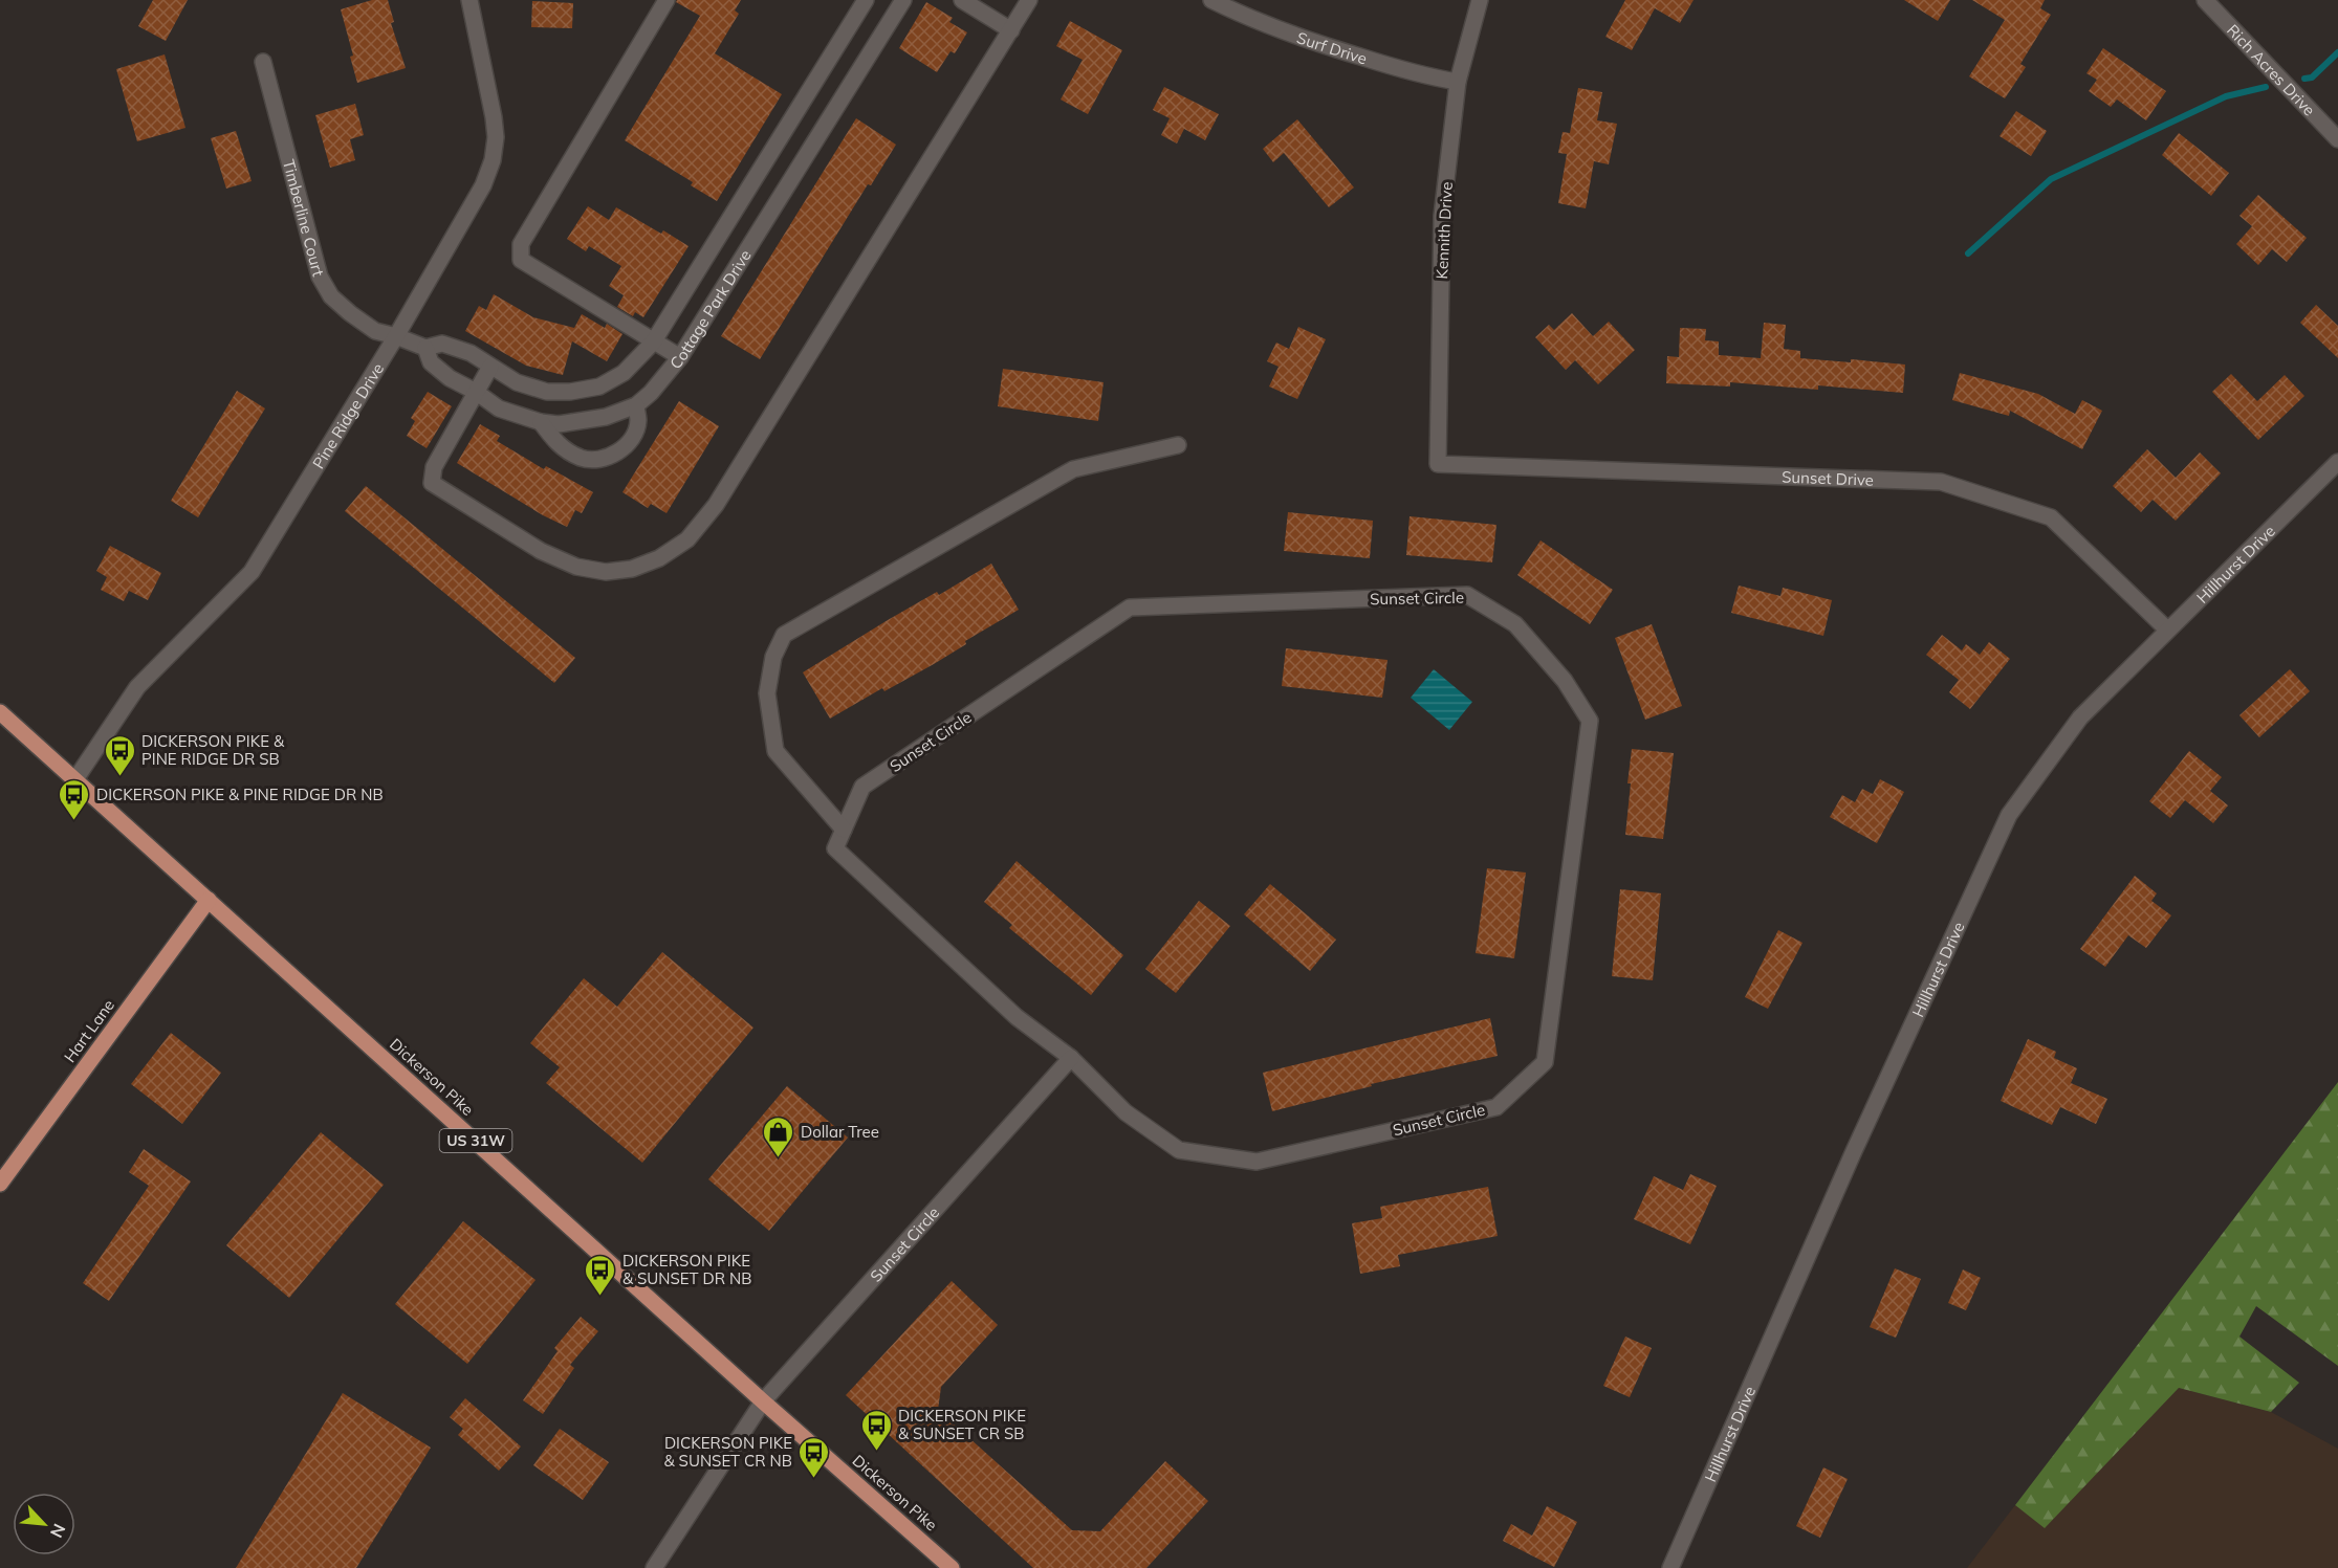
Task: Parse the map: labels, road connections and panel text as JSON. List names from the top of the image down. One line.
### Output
{"streets":{"main road":["Hart Lane","Dickerson Pike","US 31W"],"street":["Surf Drive","Rich Acres Drive","Timberline Court","Kennith Drive","Cottage Park Drive","Pine Ridge Drive","Sunset Drive","Hillhurst Drive","Sunset Circle"]},"crossings":[["Surf Drive","Kennith Drive"],["Timberline Court","Cottage Park Drive"],["Timberline Court","Pine Ridge Drive"],["Kennith Drive","Sunset Drive"],["Cottage Park Drive","Pine Ridge Drive"],["Pine Ridge Drive","Dickerson Pike"],["Sunset Drive","Hillhurst Drive"],["Sunset Circle","Dickerson Pike"],["Hart Lane","Dickerson Pike"]],"places":{"bus stop":["DICKERSON PIKE & PINE RIDGE DR SB","DICKERSON PIKE & PINE RIDGE DR NB","DICKERSON PIKE & SUNSET DR NB","DICKERSON PIKE & SUNSET CR SB","DICKERSON PIKE & SUNSET CR NB"],"shop":["Dollar Tree"]},"north":"bottom right"}
